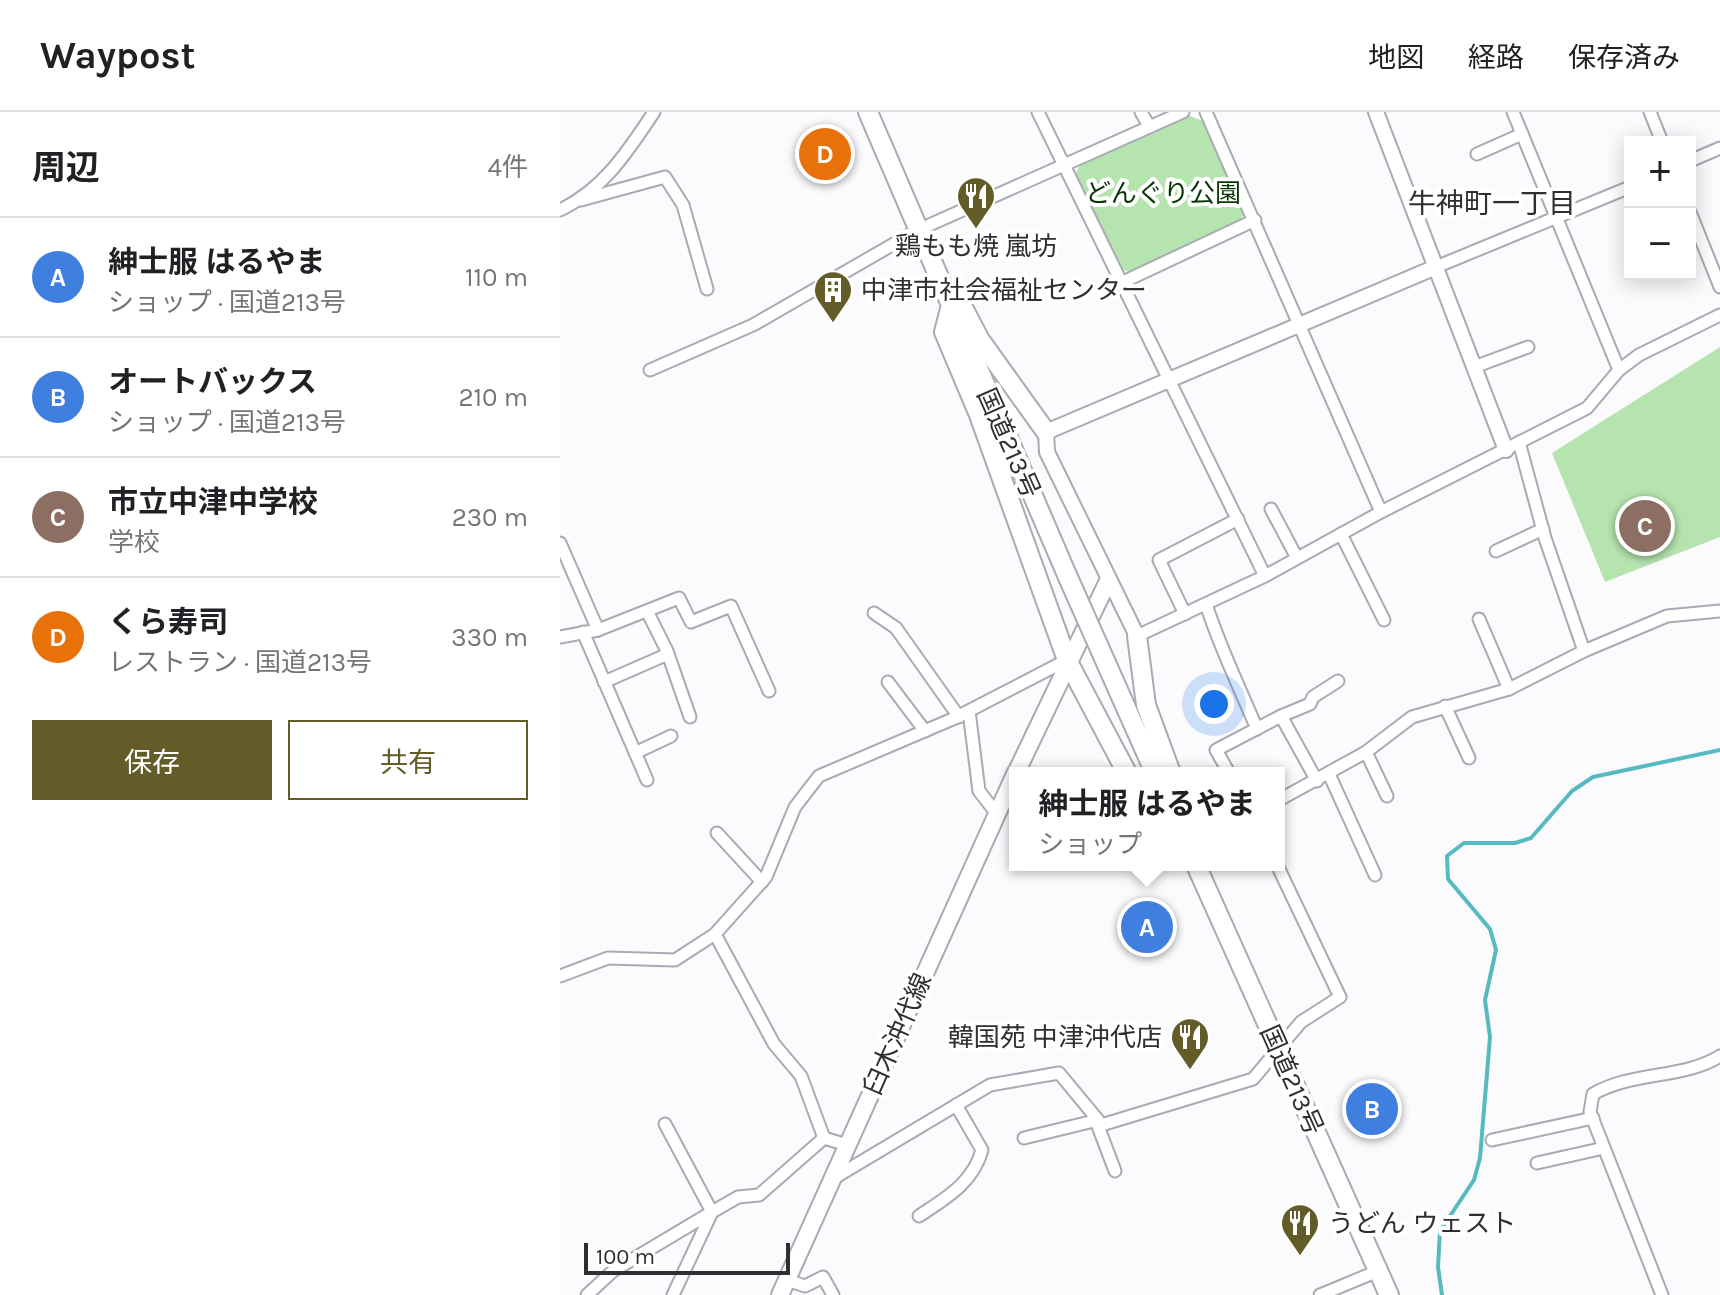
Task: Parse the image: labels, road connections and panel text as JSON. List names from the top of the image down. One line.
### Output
{"streets":{"highway":["国道213号"],"main road":["臼木沖代線"]},"districts":["牛神町一丁目"],"parks":["どんぐり公園"],"places":{"restaurant":["鶏もも焼 嵐坊","韓国苑 中津沖代店","うどん ウェスト"],"building":["中津市社会福祉センター"]},"scale_bar":"100 m","page":{"header":"Waypost","nav":["地図","経路","保存済み"],"heading":["周辺","4件"],"pins":["D","C","A","B"],"map_buttons":["+","−"],"list":[{"mark":"A","name":"紳士服 はるやま","note":"ショップ · 国道213号","value":"110 m"},{"mark":"B","name":"オートバックス","note":"ショップ · 国道213号","value":"210 m"},{"mark":"C","name":"市立中津中学校","note":"学校","value":"230 m"},{"mark":"D","name":"くら寿司","note":"レストラン · 国道213号","value":"330 m"}],"buttons":["保存","共有"],"popup":["紳士服 はるやま","ショップ"],"scale":"100 m"}}
